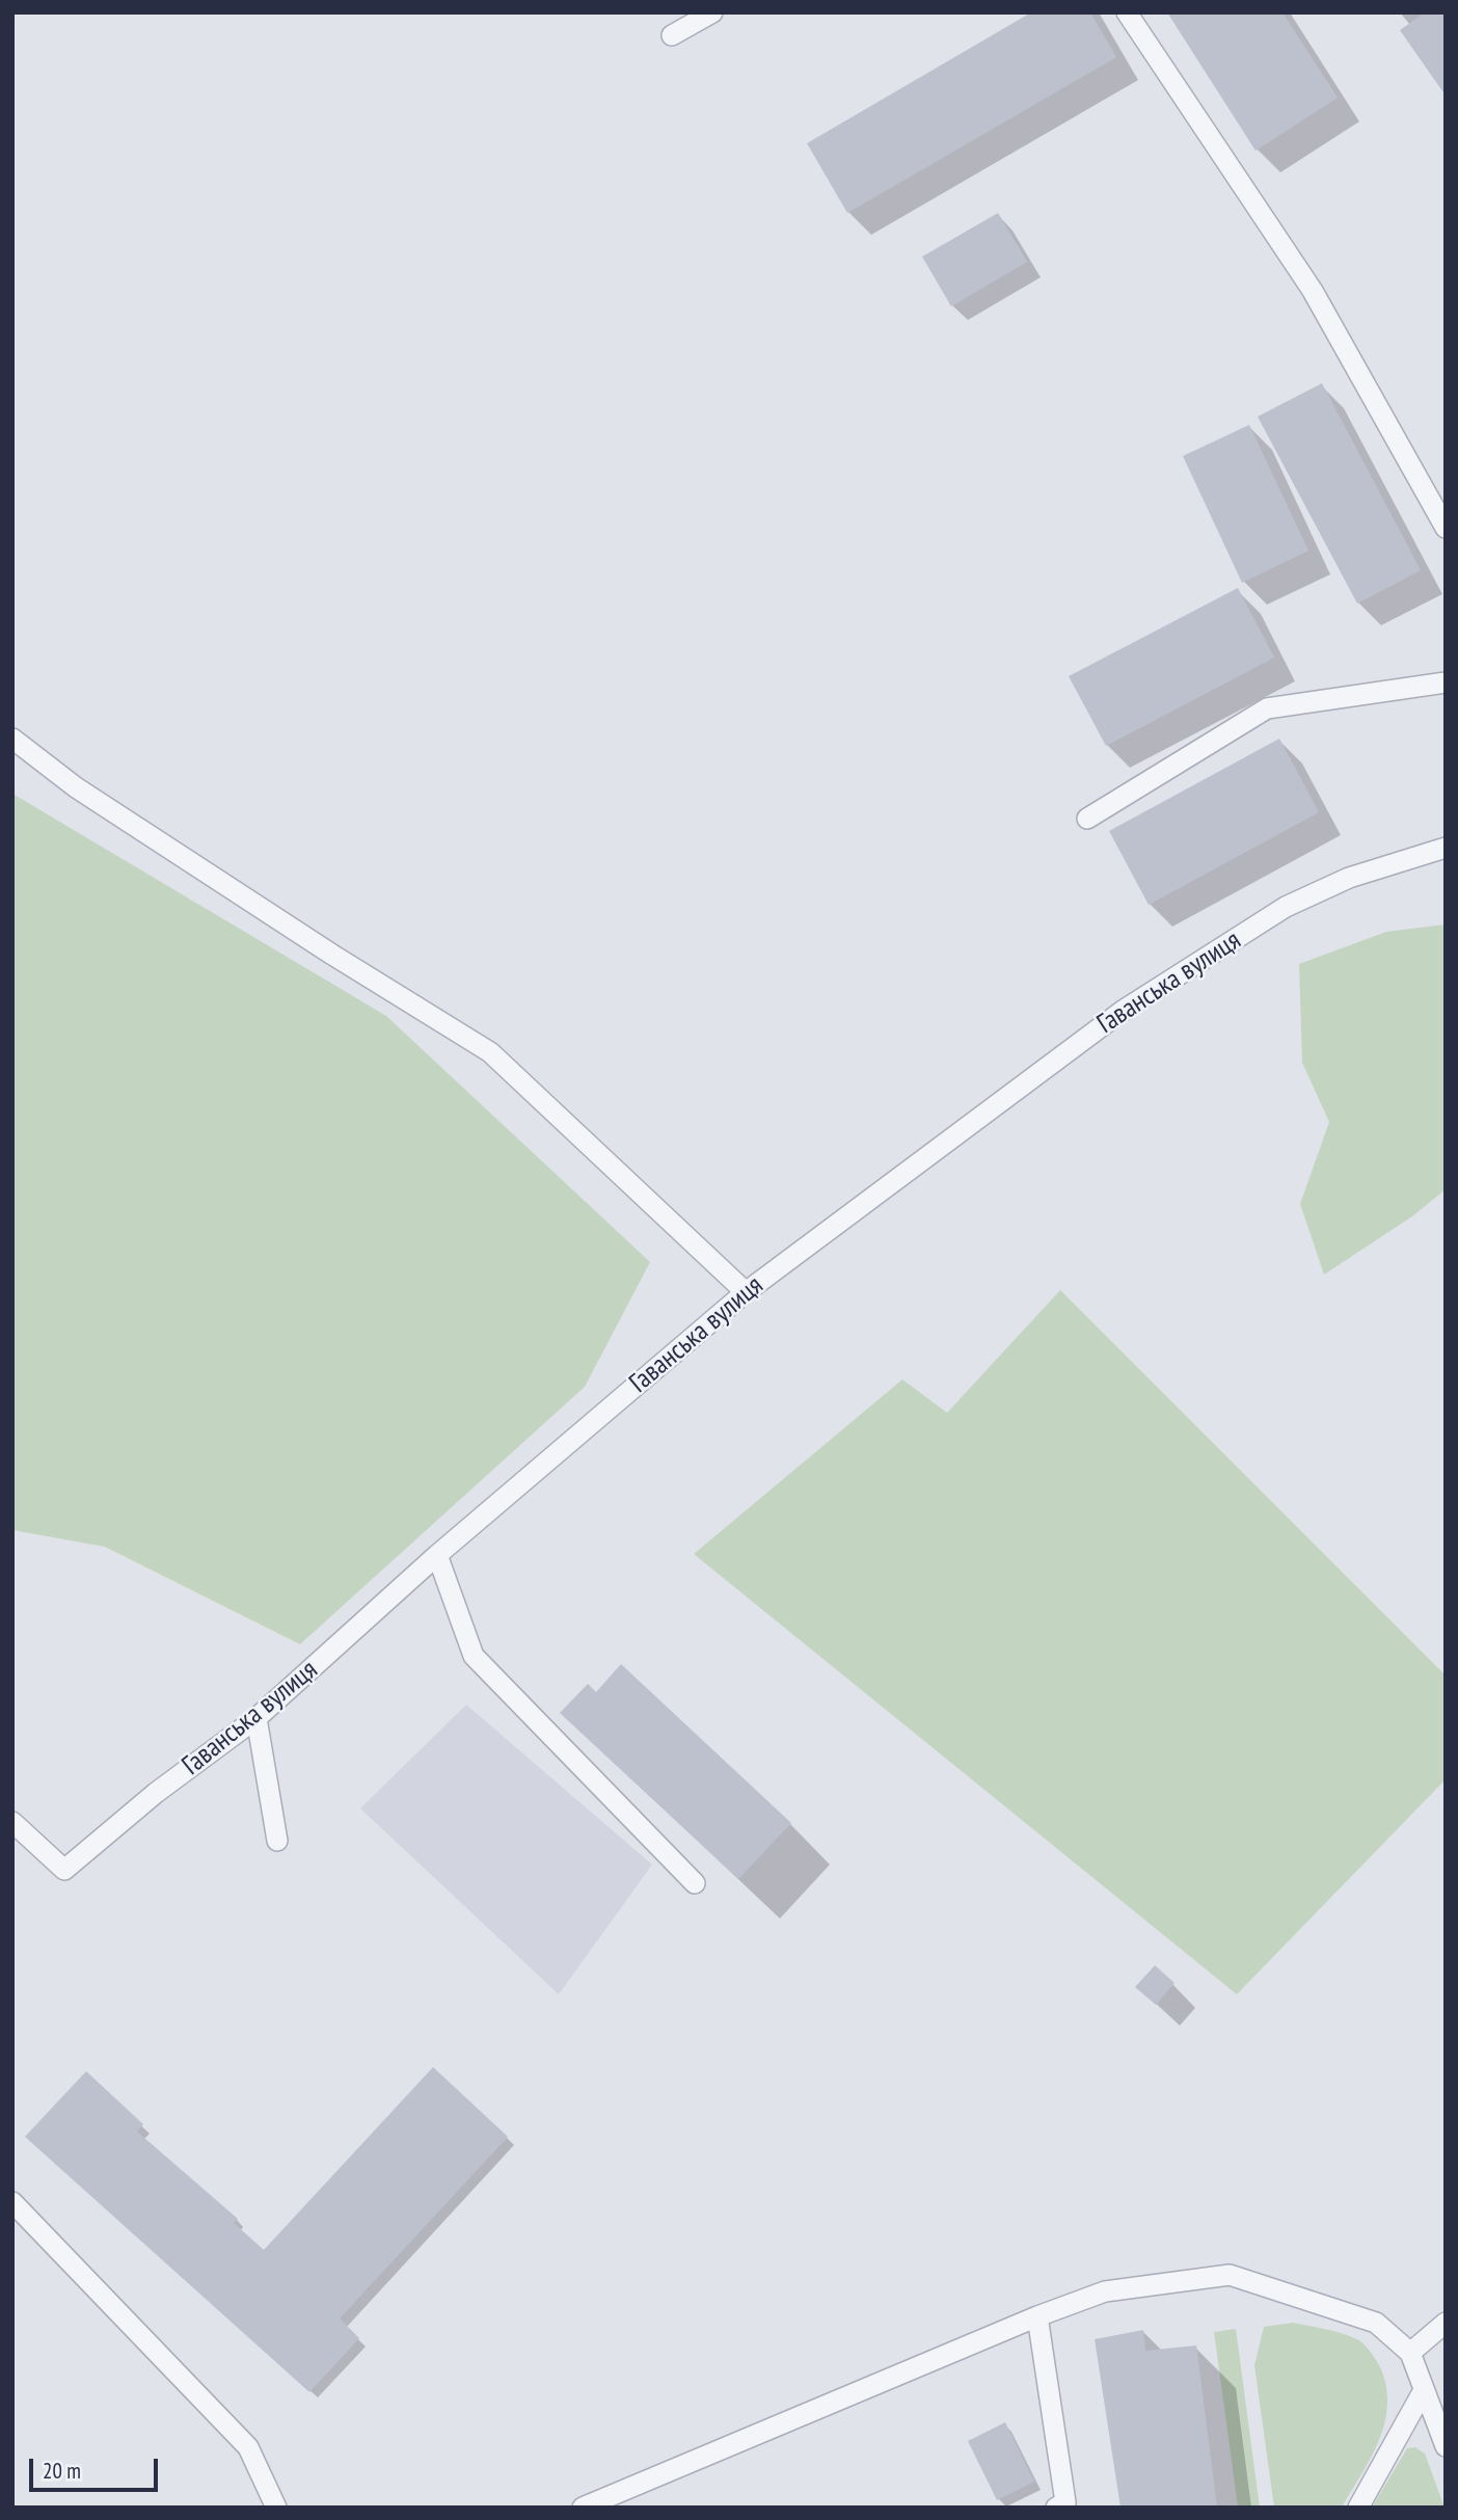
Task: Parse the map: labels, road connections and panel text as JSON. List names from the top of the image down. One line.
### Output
{"streets":{"lane":["Гаванська вулиця"]},"scale_bar":"20 m"}
